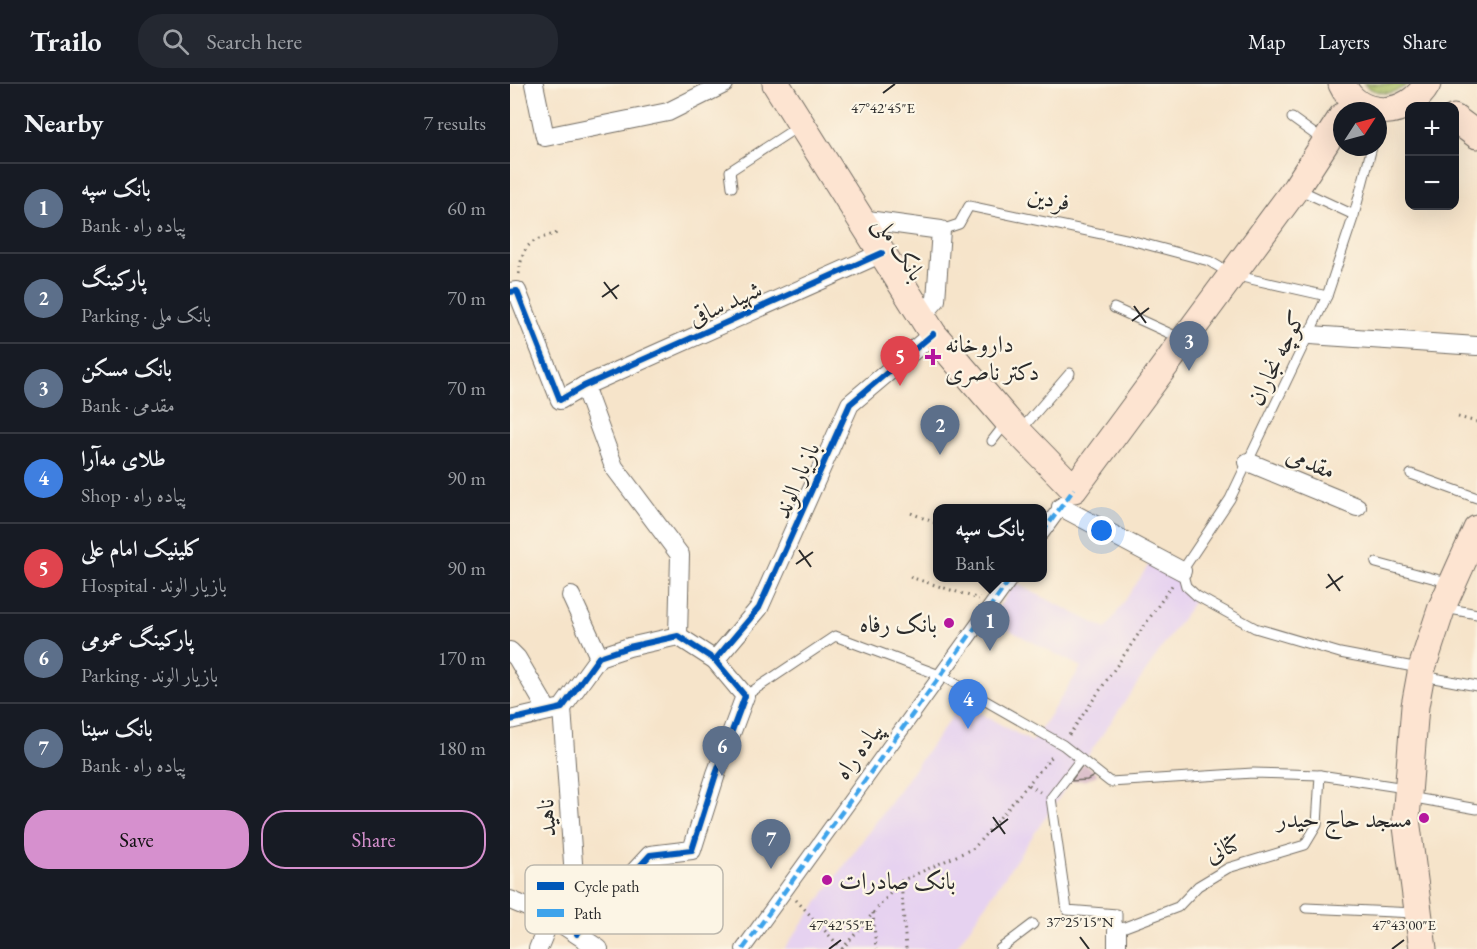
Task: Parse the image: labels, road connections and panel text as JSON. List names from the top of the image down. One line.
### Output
{"streets":{"main road":["بانک ملی"],"street":["شهید ساقی","مقدمی","بازیار الوند","پیاده راه","ناهید"],"lane":["فردین","کوچه نجاران","کتانی"]},"crossings":[["فردین","بازیار الوند"],["بانک ملی","شهید ساقی"],["بانک ملی","بازیار الوند"],["کوچه نجاران","مقدمی"]],"places":{"health":["داروخانه دکتر ناصری"],"other":["بانک رفاه","مسجد حاج حیدر","بانک صادرات"]},"legend":["Cycle path","Path"],"north":"top right","page":{"header":"Trailo","search":"Search here","nav":["Map","Layers","Share"],"heading":["Nearby","7 results"],"map_buttons":["+","−"],"list":[{"mark":"1","name":"بانک سپه","note":"Bank · پیاده راه","value":"60 m"},{"mark":"2","name":"پارکینگ","note":"Parking · بانک ملی","value":"70 m"},{"mark":"3","name":"بانک مسکن","note":"Bank · مقدمی","value":"70 m"},{"mark":"4","name":"طلای مه‌آرا","note":"Shop · پیاده راه","value":"90 m"},{"mark":"5","name":"کلینیک امام علی","note":"Hospital · بازیار الوند","value":"90 m"},{"mark":"6","name":"پارکینگ عمومی","note":"Parking · بازیار الوند","value":"170 m"},{"mark":"7","name":"بانک سینا","note":"Bank · پیاده راه","value":"180 m"}],"pins":["3","5","2","1","4","6","7"],"popup":["بانک سپه","Bank"],"buttons":["Save","Share"]},"coordinates":["47°42'45\"E","37°25'15\"N","47°42'55\"E","47°43'00\"E"]}
